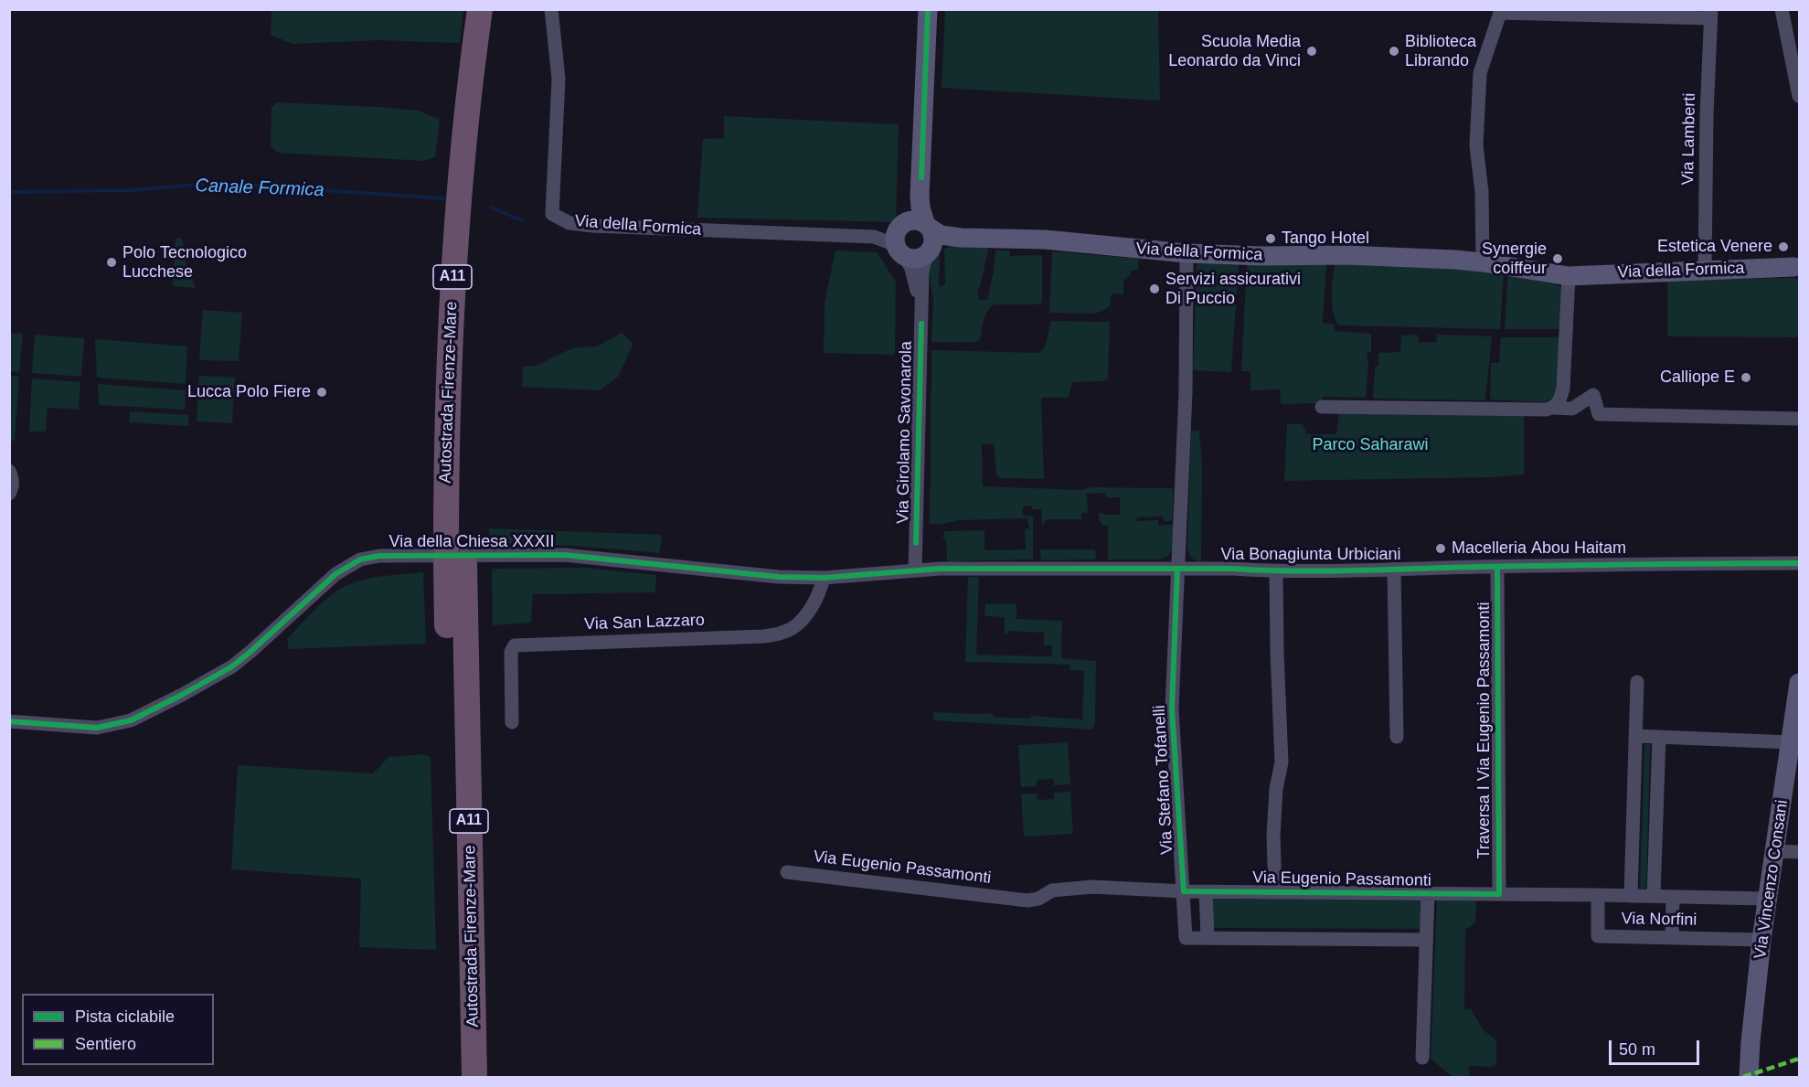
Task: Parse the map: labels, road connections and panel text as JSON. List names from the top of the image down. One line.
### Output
{"streets":{"highway":["A11","Autostrada Firenze-Mare"],"street":["Via Lamberti","Via della Formica","Via Girolamo Savonarola","Via della Chiesa XXXII","Via Bonagiunta Urbiciani","Via San Lazzaro","Traversa I Via Eugenio Passamonti","Via Stefano Tofanelli","Via Eugenio Passamonti","Via Vincenzo Consani","Via Norfini"]},"crossings":[["Via Lamberti","Via della Formica"],["Via della Formica","Via Girolamo Savonarola"],["Via della Formica","Via Stefano Tofanelli"],["Via Girolamo Savonarola","Via Bonagiunta Urbiciani"],["Via della Chiesa XXXII","Via Bonagiunta Urbiciani"],["Via della Chiesa XXXII","Via San Lazzaro"],["Via Bonagiunta Urbiciani","Via San Lazzaro"],["Via Bonagiunta Urbiciani","Traversa I Via Eugenio Passamonti"],["Via Bonagiunta Urbiciani","Via Stefano Tofanelli"],["Traversa I Via Eugenio Passamonti","Via Eugenio Passamonti"],["Via Stefano Tofanelli","Via Eugenio Passamonti"],["Via Eugenio Passamonti","Via Vincenzo Consani"],["Via Eugenio Passamonti","Via Norfini"],["Via Vincenzo Consani","Via Norfini"]],"water":["Canale Formica"],"parks":["Parco Saharawi"],"places":["Scuola Media Leonardo da Vinci","Biblioteca Librando","Tango Hotel","Estetica Venere","Synergie coiffeur","Polo Tecnologico Lucchese","Servizi assicurativi Di Puccio","Calliope E","Lucca Polo Fiere","Macelleria Abou Haitam"],"legend":["Pista ciclabile","Sentiero"],"scale_bar":"50 m"}
